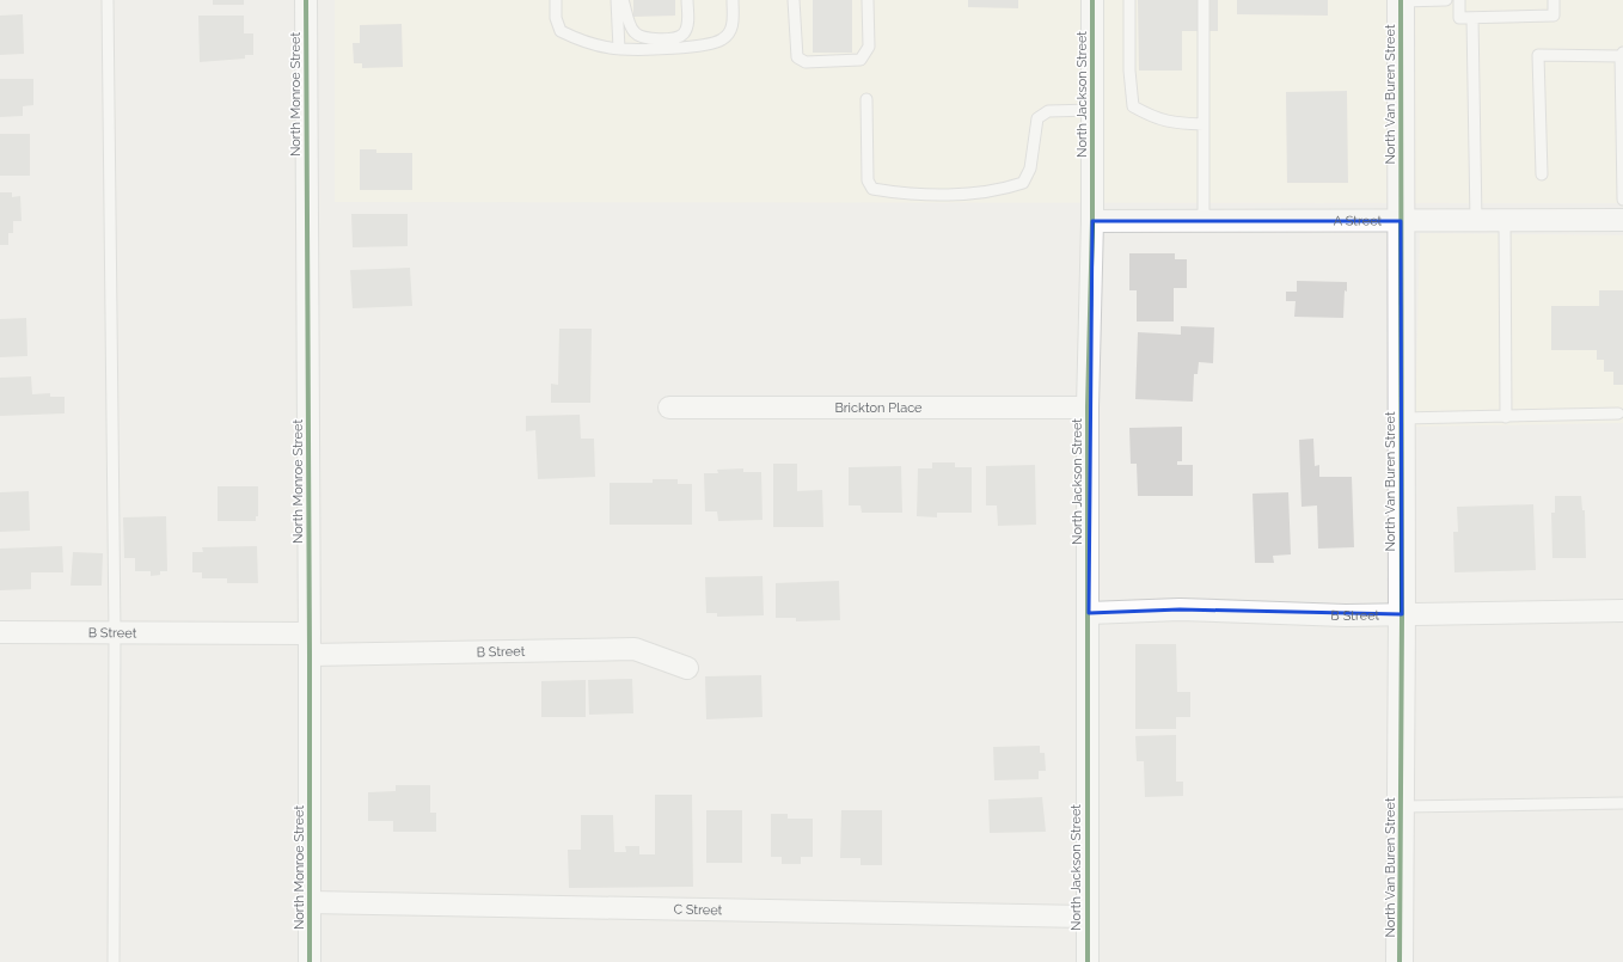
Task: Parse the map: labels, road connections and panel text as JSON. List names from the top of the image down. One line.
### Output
{"streets":{"street":["North Monroe Street","North Jackson Street","North Van Buren Street","A Street","Brickton Place","B Street","C Street"]},"crossings":[["North Monroe Street","B Street"],["North Monroe Street","C Street"],["North Jackson Street","A Street"],["North Jackson Street","Brickton Place"],["North Jackson Street","B Street"],["North Jackson Street","C Street"],["North Van Buren Street","A Street"],["North Van Buren Street","B Street"]]}
